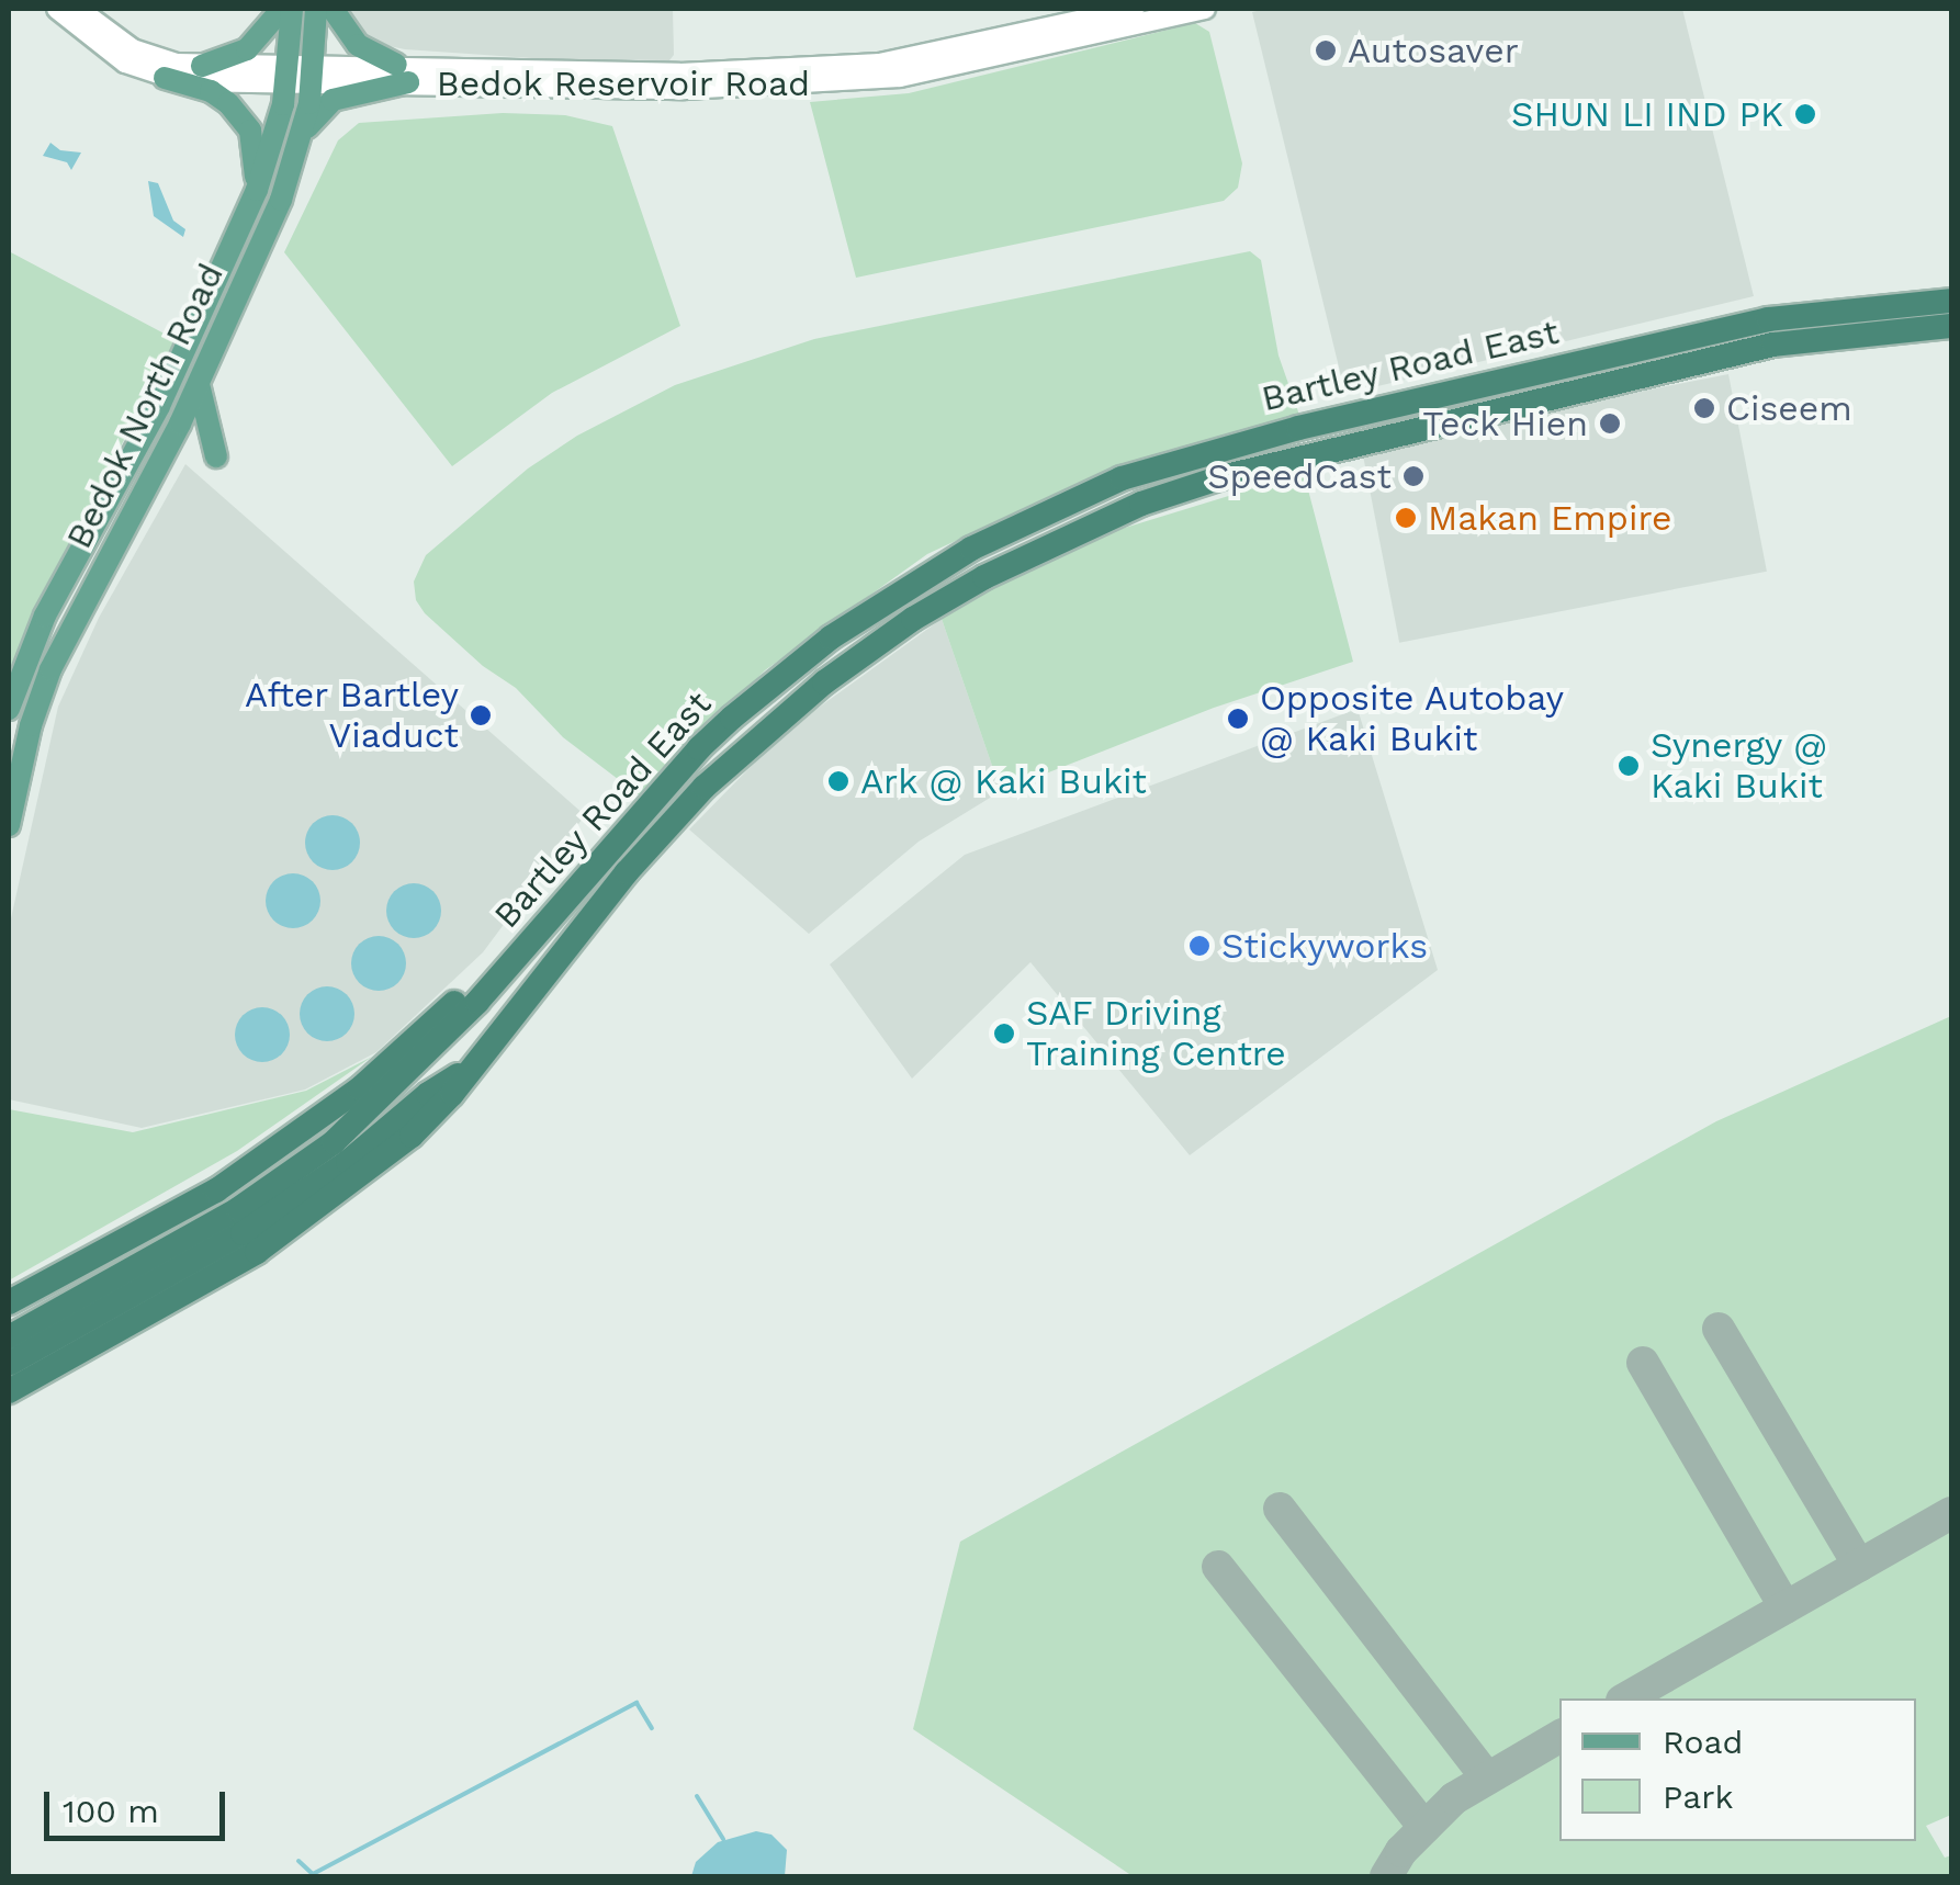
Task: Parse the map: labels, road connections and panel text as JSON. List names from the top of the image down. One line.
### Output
{"streets":{"highway":["Bartley Road East"],"main road":["Bedok Reservoir Road","Bedok North Road"]},"crossings":[["Bedok Reservoir Road","Bedok North Road"]],"places":["Autosaver","SHUN LI IND PK","Ciseem","Teck Hien","SpeedCast","Makan Empire","After Bartley Viaduct","Opposite Autobay @ Kaki Bukit","Synergy @ Kaki Bukit","Ark @ Kaki Bukit","Stickyworks","SAF Driving Training Centre"],"legend":["Road","Park"],"scale_bar":"100 m"}
